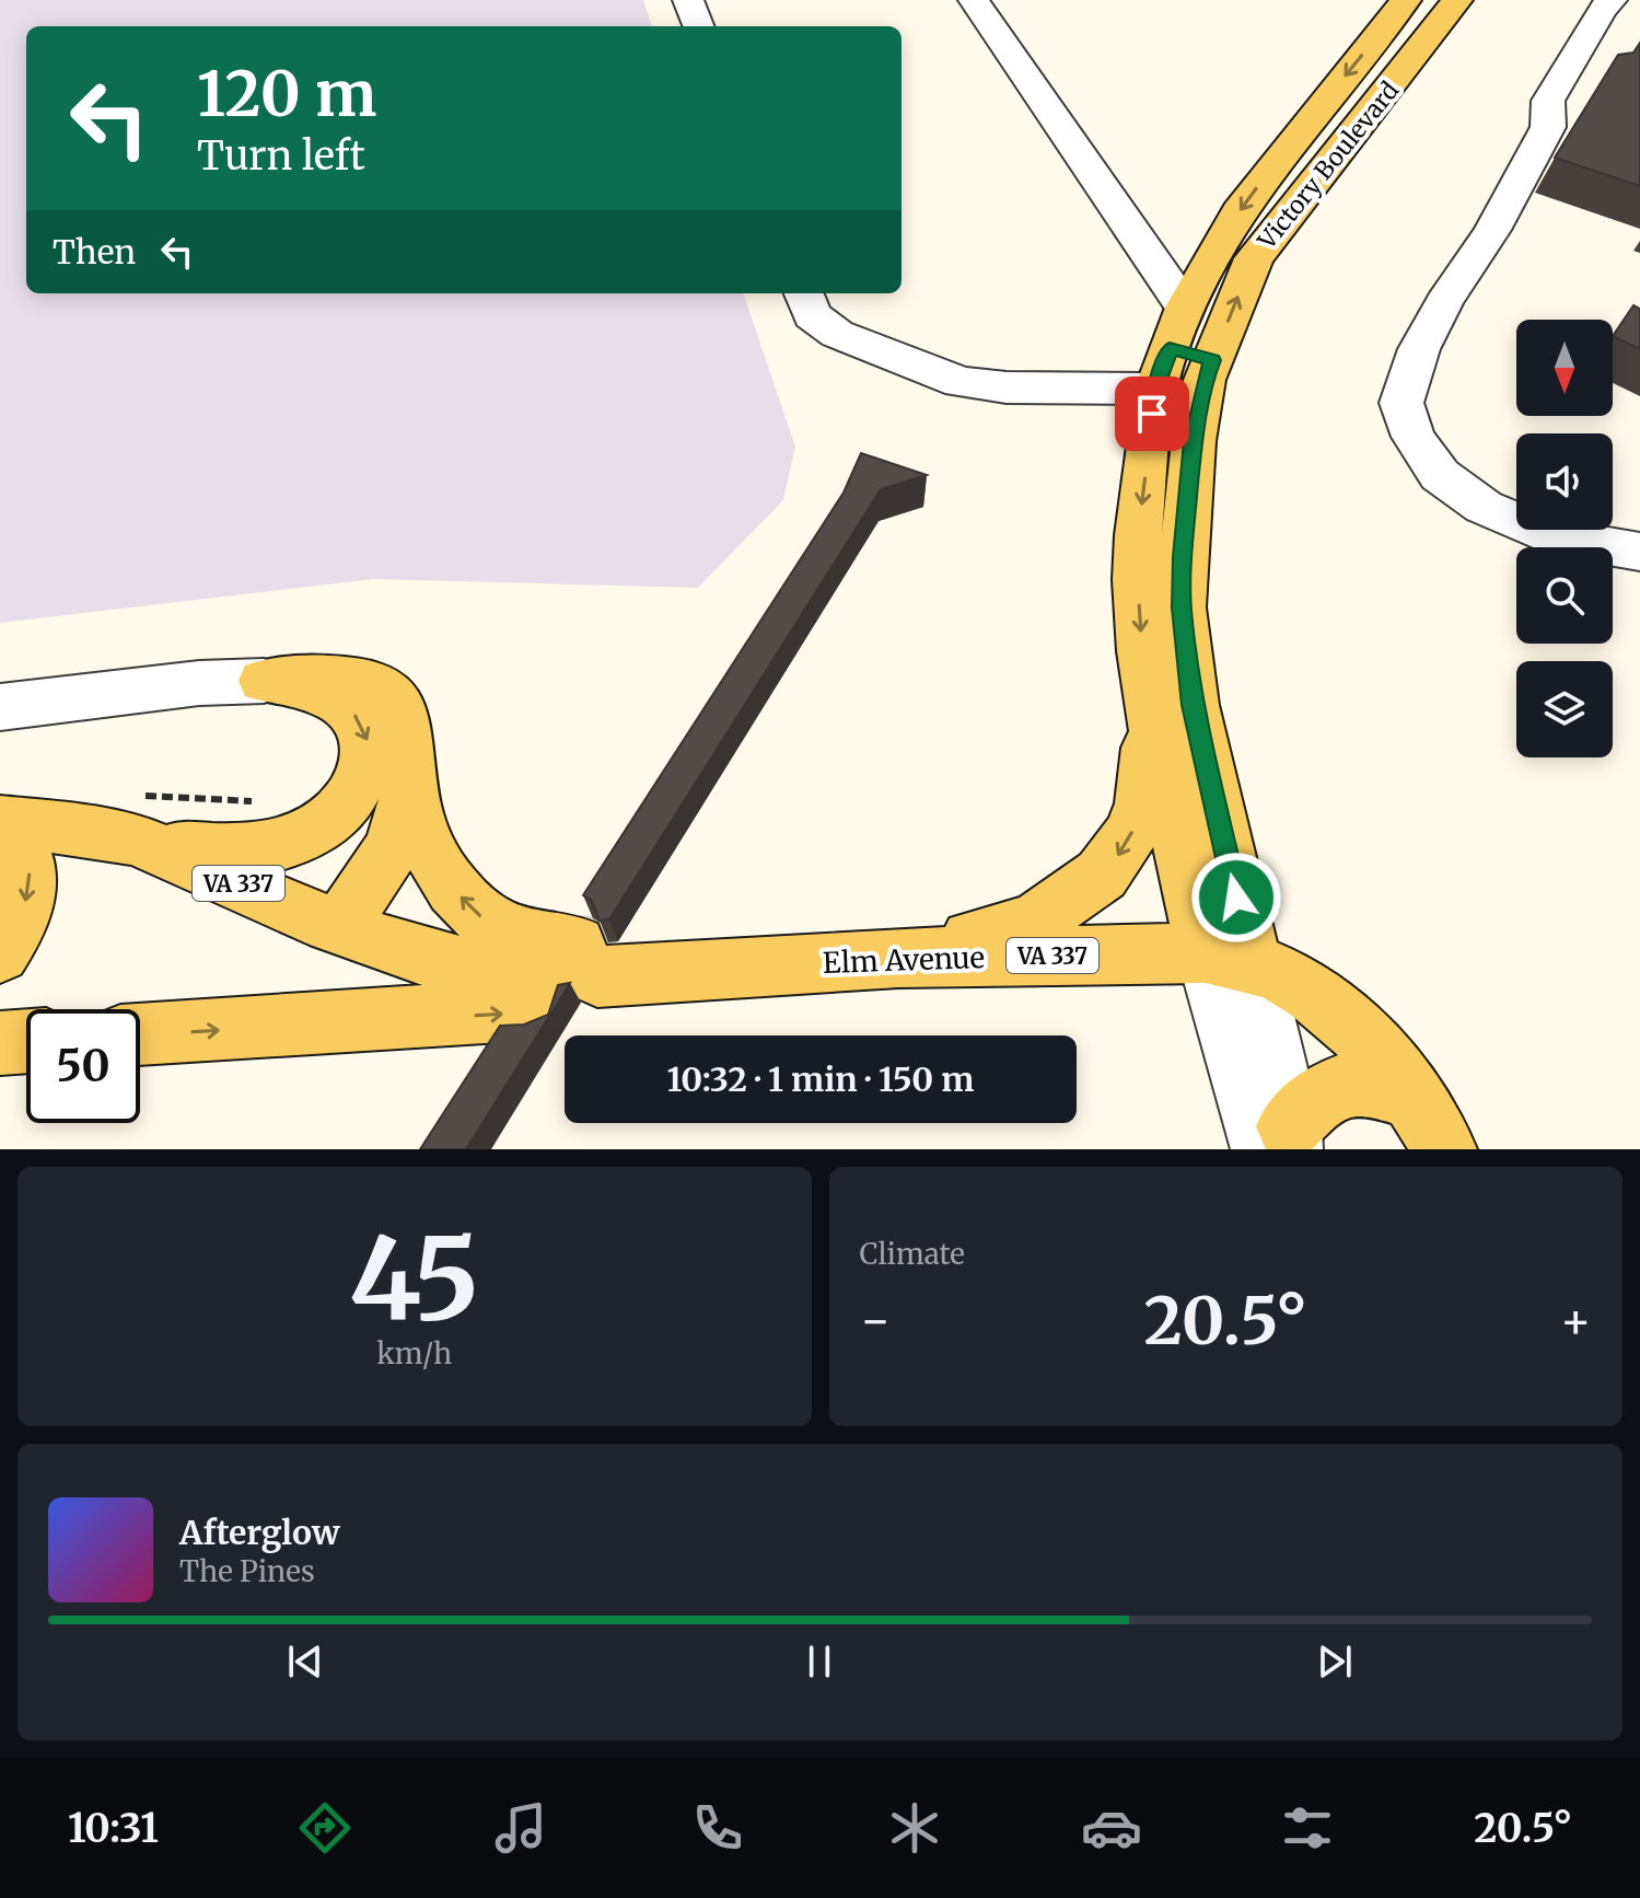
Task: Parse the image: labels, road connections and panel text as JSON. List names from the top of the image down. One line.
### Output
{"streets":{"main road":["Victory Boulevard","VA 337","Elm Avenue"]},"crossings":[["Victory Boulevard","Elm Avenue"],["VA 337","Elm Avenue"]],"north":"bottom","page":{"turn":["120 m","Turn left"],"then":"Then","limit":"50","trip":"10:32 · 1 min · 150 m","tile":[["45","km/h"],"Climate"],"heat":["−","20.5°","+"],"song":["Afterglow","The Pines"],"tabs":["10:31","20.5°"]}}
